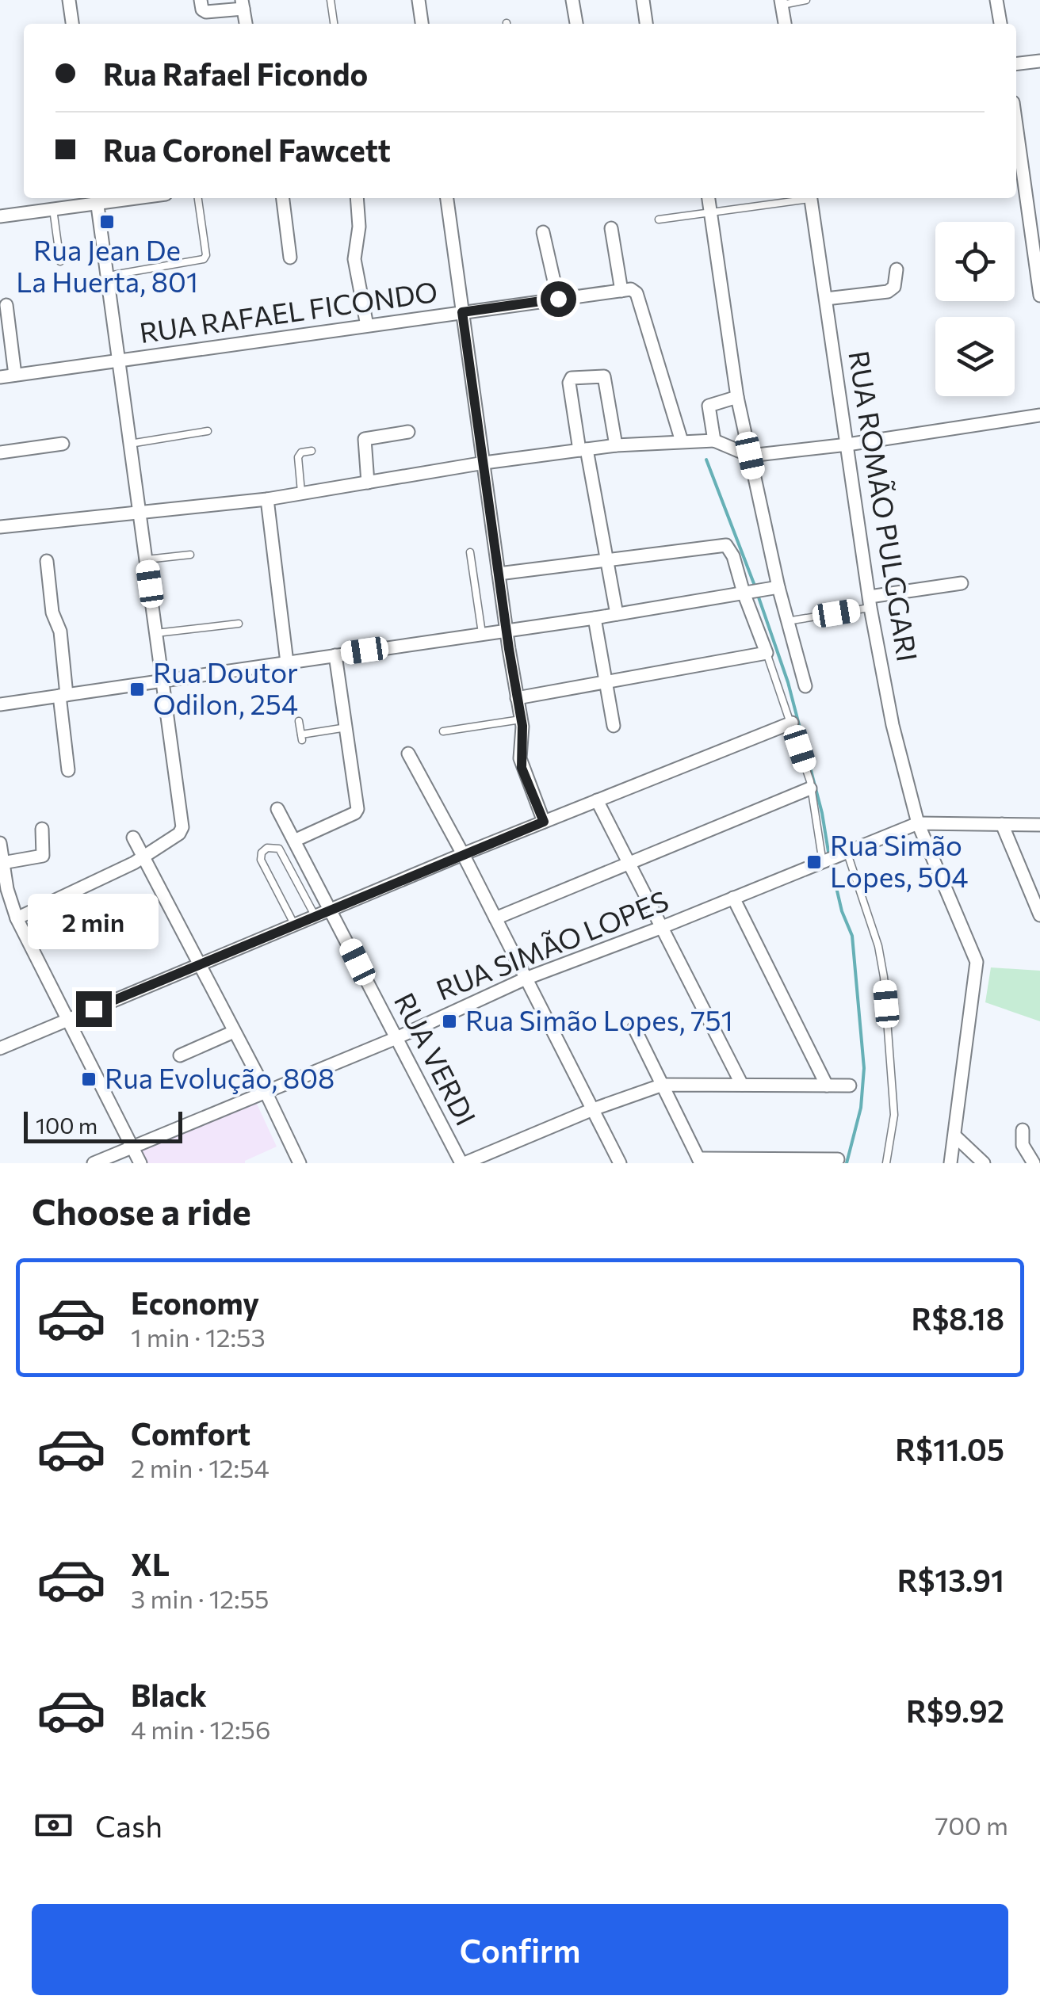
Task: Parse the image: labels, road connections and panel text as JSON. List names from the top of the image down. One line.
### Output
{"streets":{"street":["RUA RAFAEL FICONDO","RUA ROMÃO PULGGARI","RUA SIMÃO LOPES","RUA VERDI"]},"crossings":[["RUA ROMÃO PULGGARI","RUA SIMÃO LOPES"],["RUA SIMÃO LOPES","RUA VERDI"]],"places":{"transit":["Rua Jean De La Huerta, 801","Rua Doutor Odilon, 254","Rua Simão Lopes, 504","Rua Simão Lopes, 751","Rua Evolução, 808"]},"scale_bar":"100 m","page":{"banner":["Rua Rafael Ficondo","Rua Coronel Fawcett"],"bubble":"2 min","scale":"100 m","heading":"Choose a ride","list":[{"name":"Economy","note":"1 min · 12:53","value":"R$8.18"},{"name":"Comfort","note":"2 min · 12:54","value":"R$11.05"},{"name":"XL","note":"3 min · 12:55","value":"R$13.91"},{"name":"Black","note":"4 min · 12:56","value":"R$9.92"}],"pay":["Cash","700 m"],"buttons":"Confirm"}}
